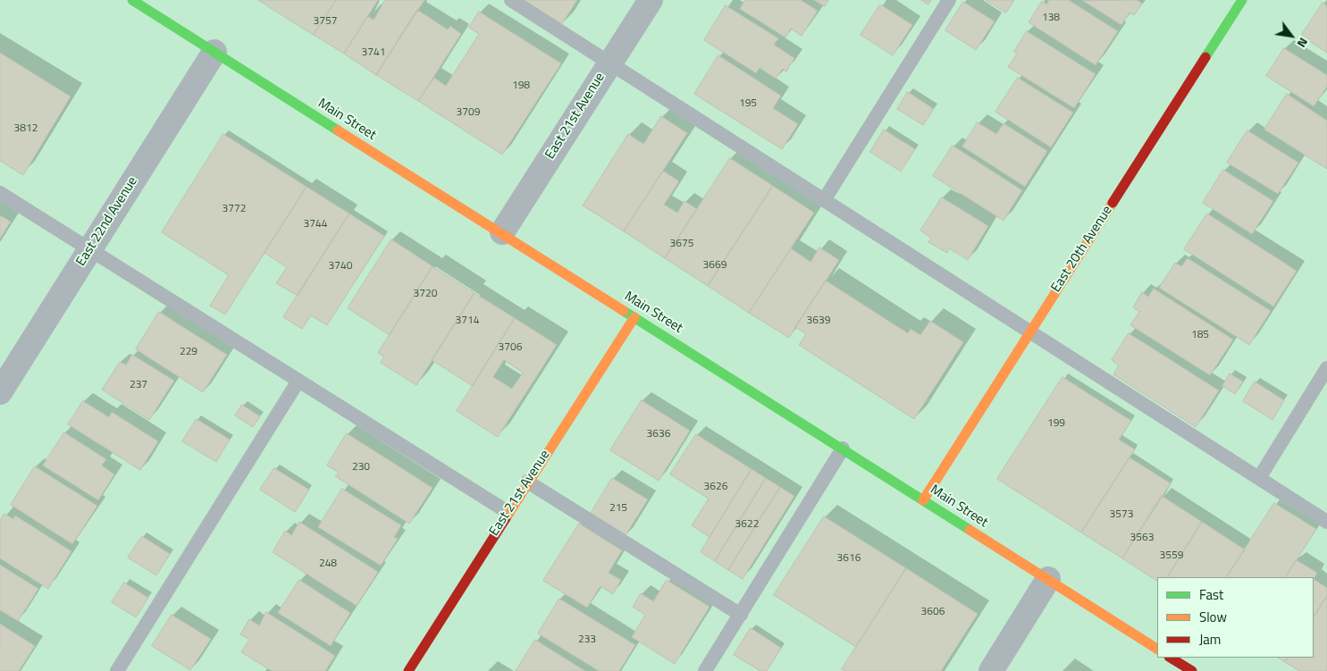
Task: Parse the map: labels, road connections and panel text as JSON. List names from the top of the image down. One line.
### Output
{"streets":{"main road":["East 21st Avenue","Main Street","East 20th Avenue"],"street":["East 22nd Avenue"]},"crossings":[["East 21st Avenue","Main Street"],["Main Street","East 22nd Avenue"],["Main Street","East 20th Avenue"]],"house_numbers":["138","3757","3741","198","195","3709","3812","3772","3744","3675","3669","3740","3720","3714","3639","185","3706","229","237","199","3636","230","3626","215","3573","3622","3563","3559","3616","248","3606","233"],"legend":["Fast","Slow","Jam"],"north":"bottom right"}
